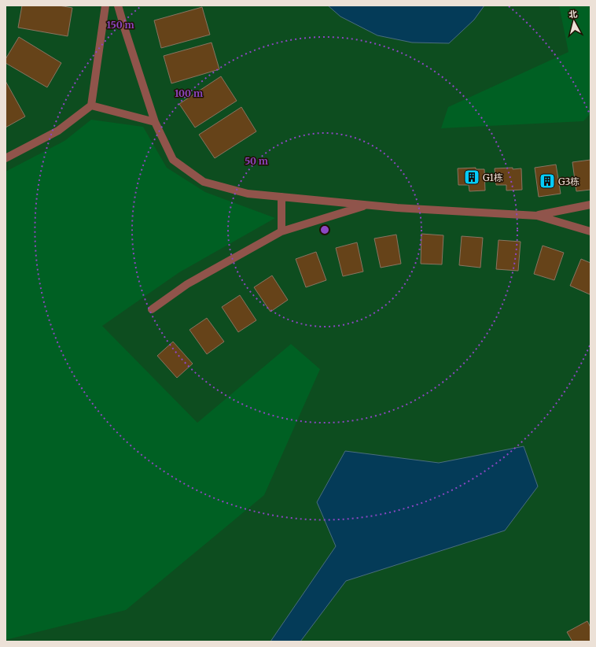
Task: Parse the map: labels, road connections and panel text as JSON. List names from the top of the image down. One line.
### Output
{"places":{"building":["G1栋","G3栋"]},"north":"top","rings":["150 m","100 m","50 m"]}
